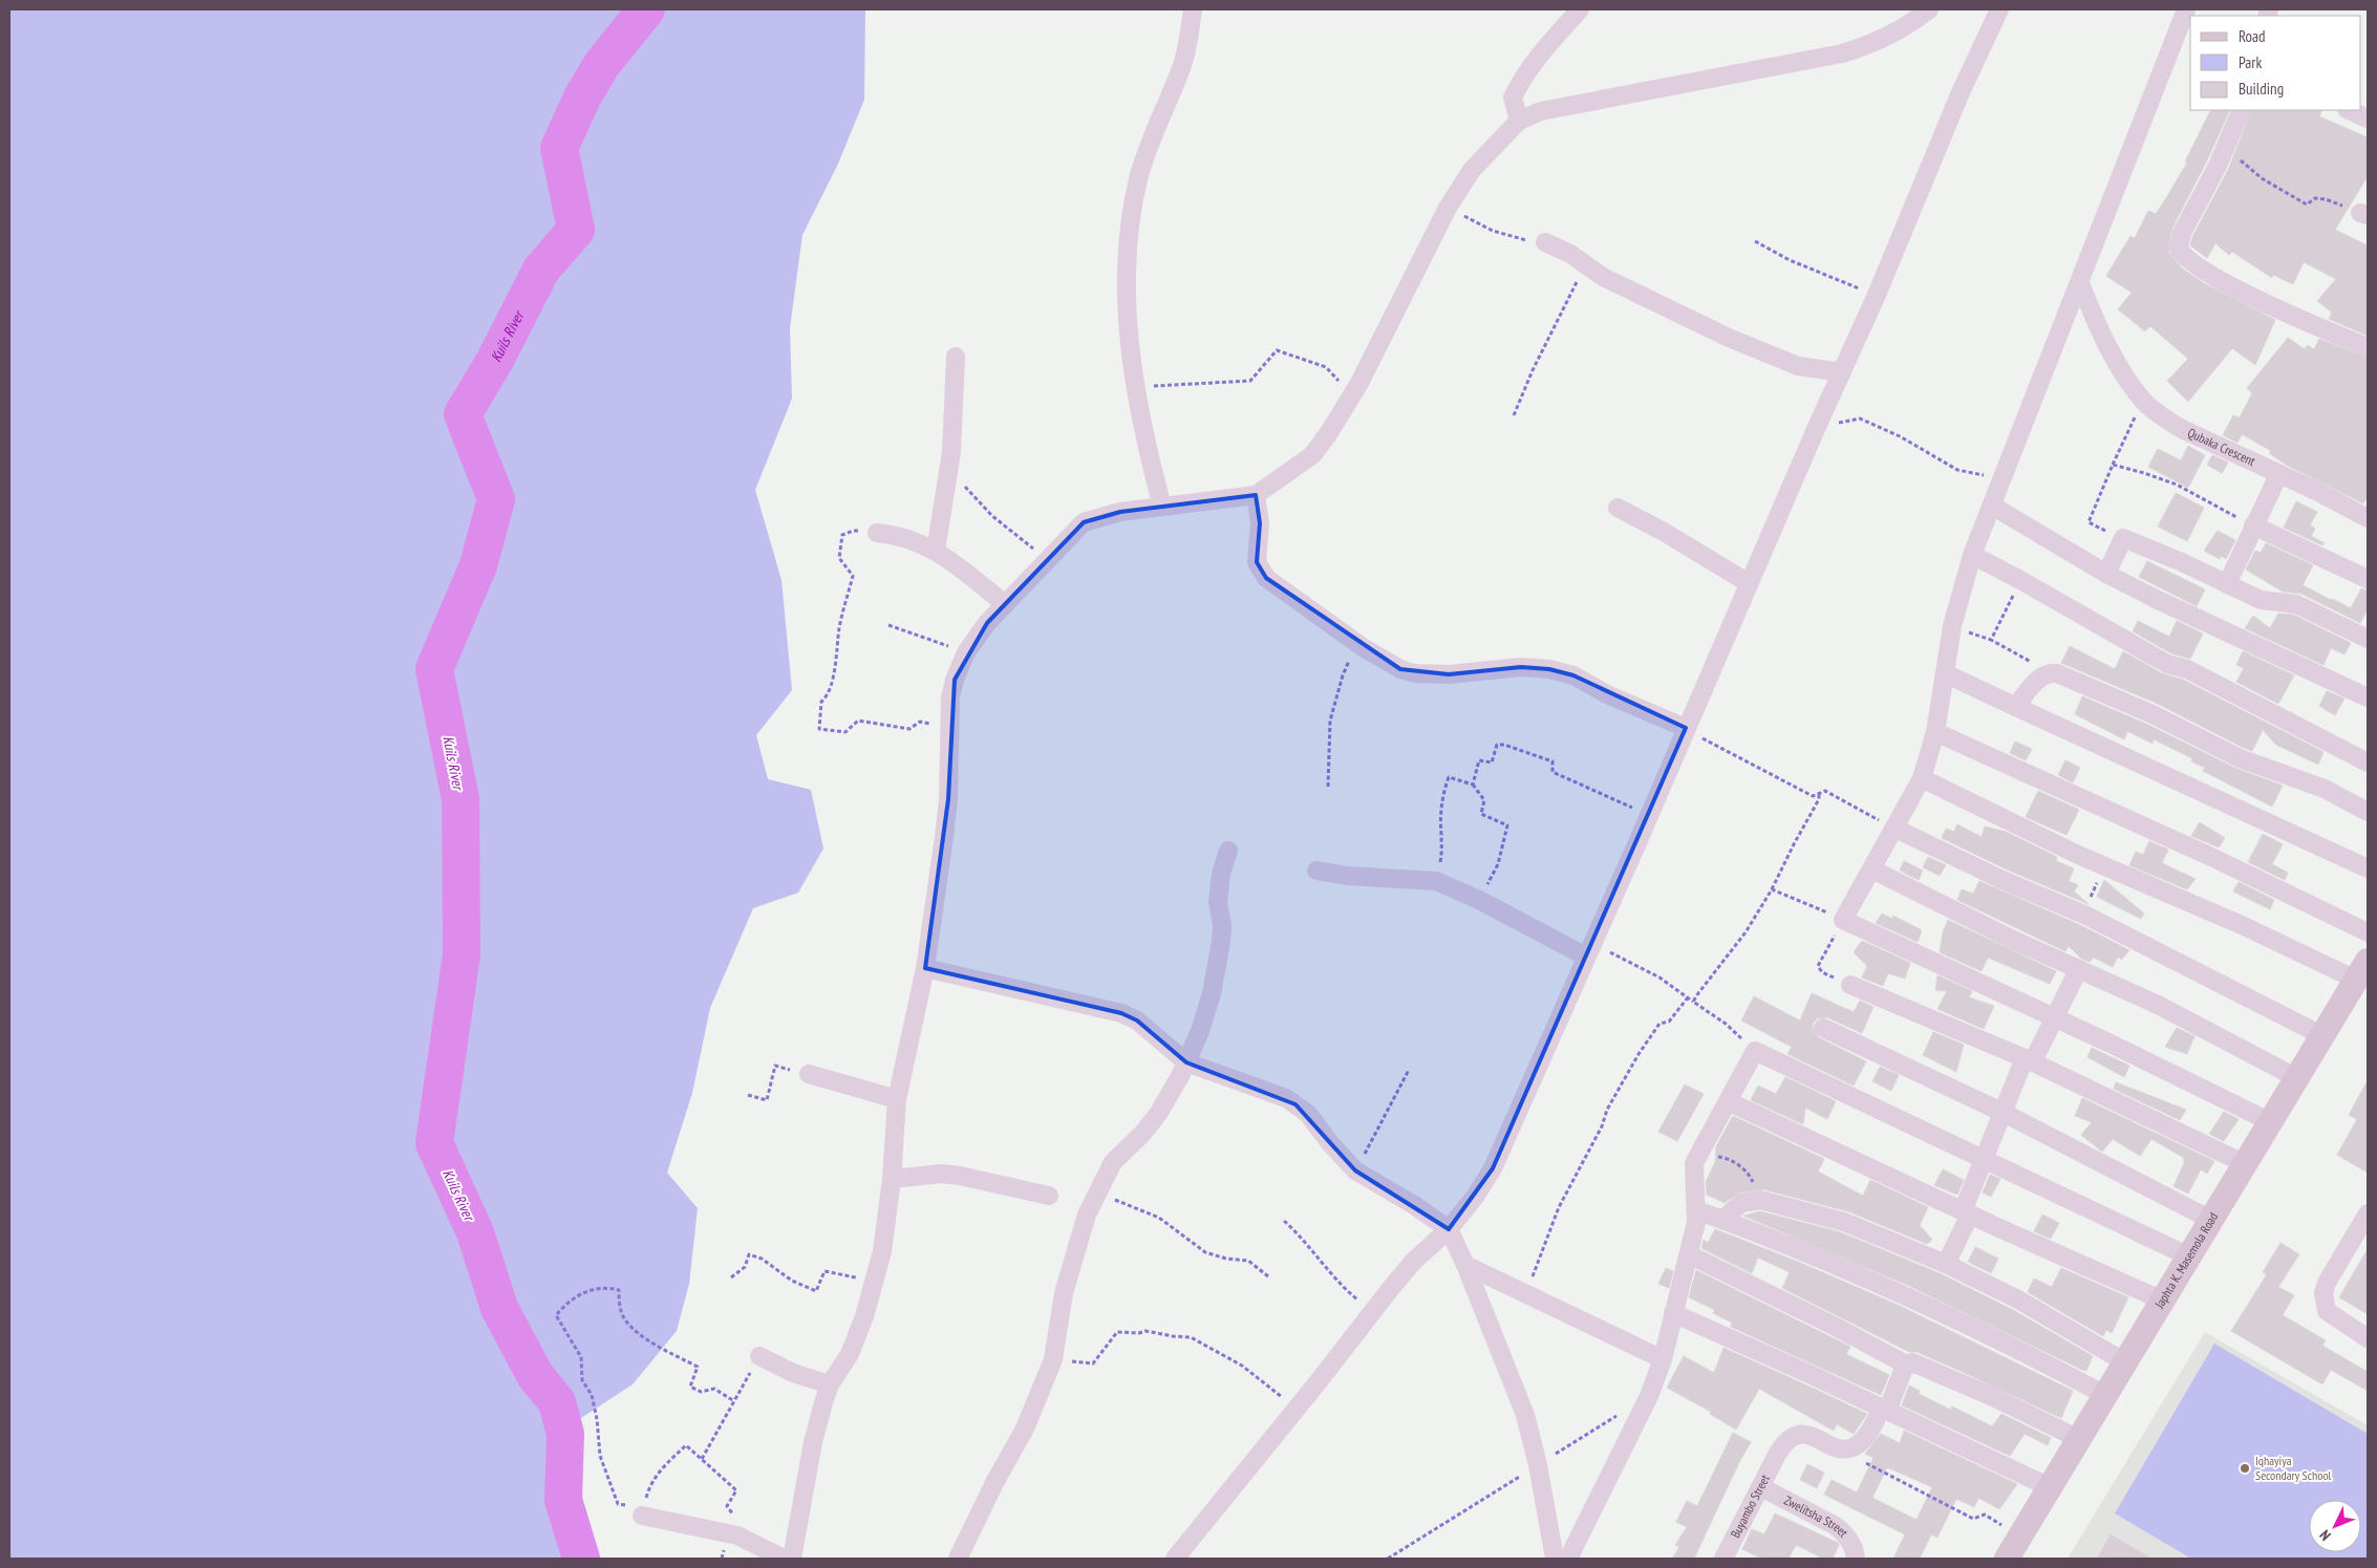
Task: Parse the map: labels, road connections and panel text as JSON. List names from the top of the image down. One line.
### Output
{"streets":{"main road":["Japhta K. Masemola Road"],"street":["Qubaka Crescent","Buyambo Street","Zwelitsha Street"]},"crossings":[["Buyambo Street","Zwelitsha Street"]],"water":["Kuils River"],"places":["Iqhayiya Secondary School"],"legend":["Road","Park","Building"],"north":"bottom left"}
